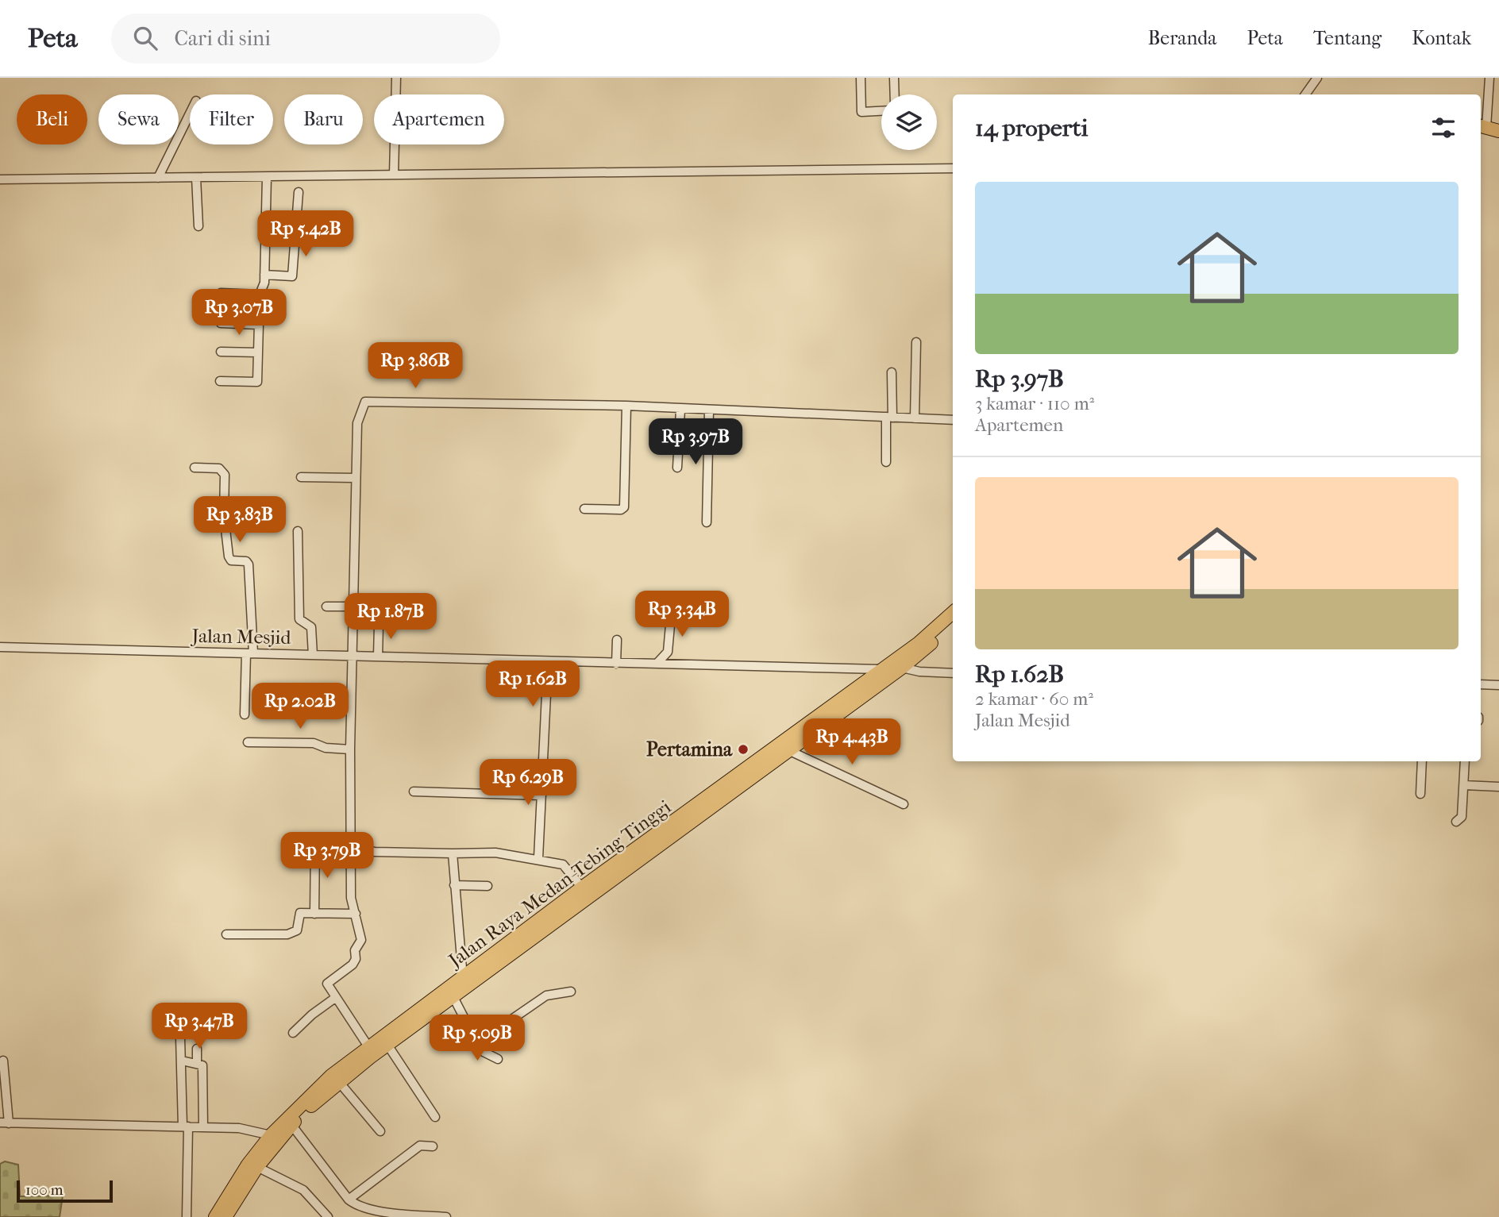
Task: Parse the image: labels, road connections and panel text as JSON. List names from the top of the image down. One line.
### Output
{"streets":{"highway":["Jalan Raya Medan-Tebing Tinggi"],"street":["Jalan Mesjid"]},"crossings":[["Jalan Mesjid","Jalan Raya Medan-Tebing Tinggi"]],"places":["Pertamina"],"scale_bar":"100 m","page":{"header":"Peta","search":"Cari di sini","nav":["Beranda","Peta","Tentang","Kontak"],"chip":["Beli","Sewa","Filter","Baru","Apartemen"],"heading":"14 properti","list":[{"name":"Rp 3.97B","note":"3 kamar · 110 m² · Apartemen"},{"name":"Rp 1.62B","note":"2 kamar · 60 m² · Jalan Mesjid"}],"price":["Rp 5.42B","Rp 3.07B","Rp 3.86B","Rp 3.97B","Rp 3.83B","Rp 3.34B","Rp 1.87B","Rp 1.62B","Rp 2.02B","Rp 4.43B","Rp 6.29B","Rp 3.79B","Rp 3.47B","Rp 5.09B"],"scale":"100 m"}}
